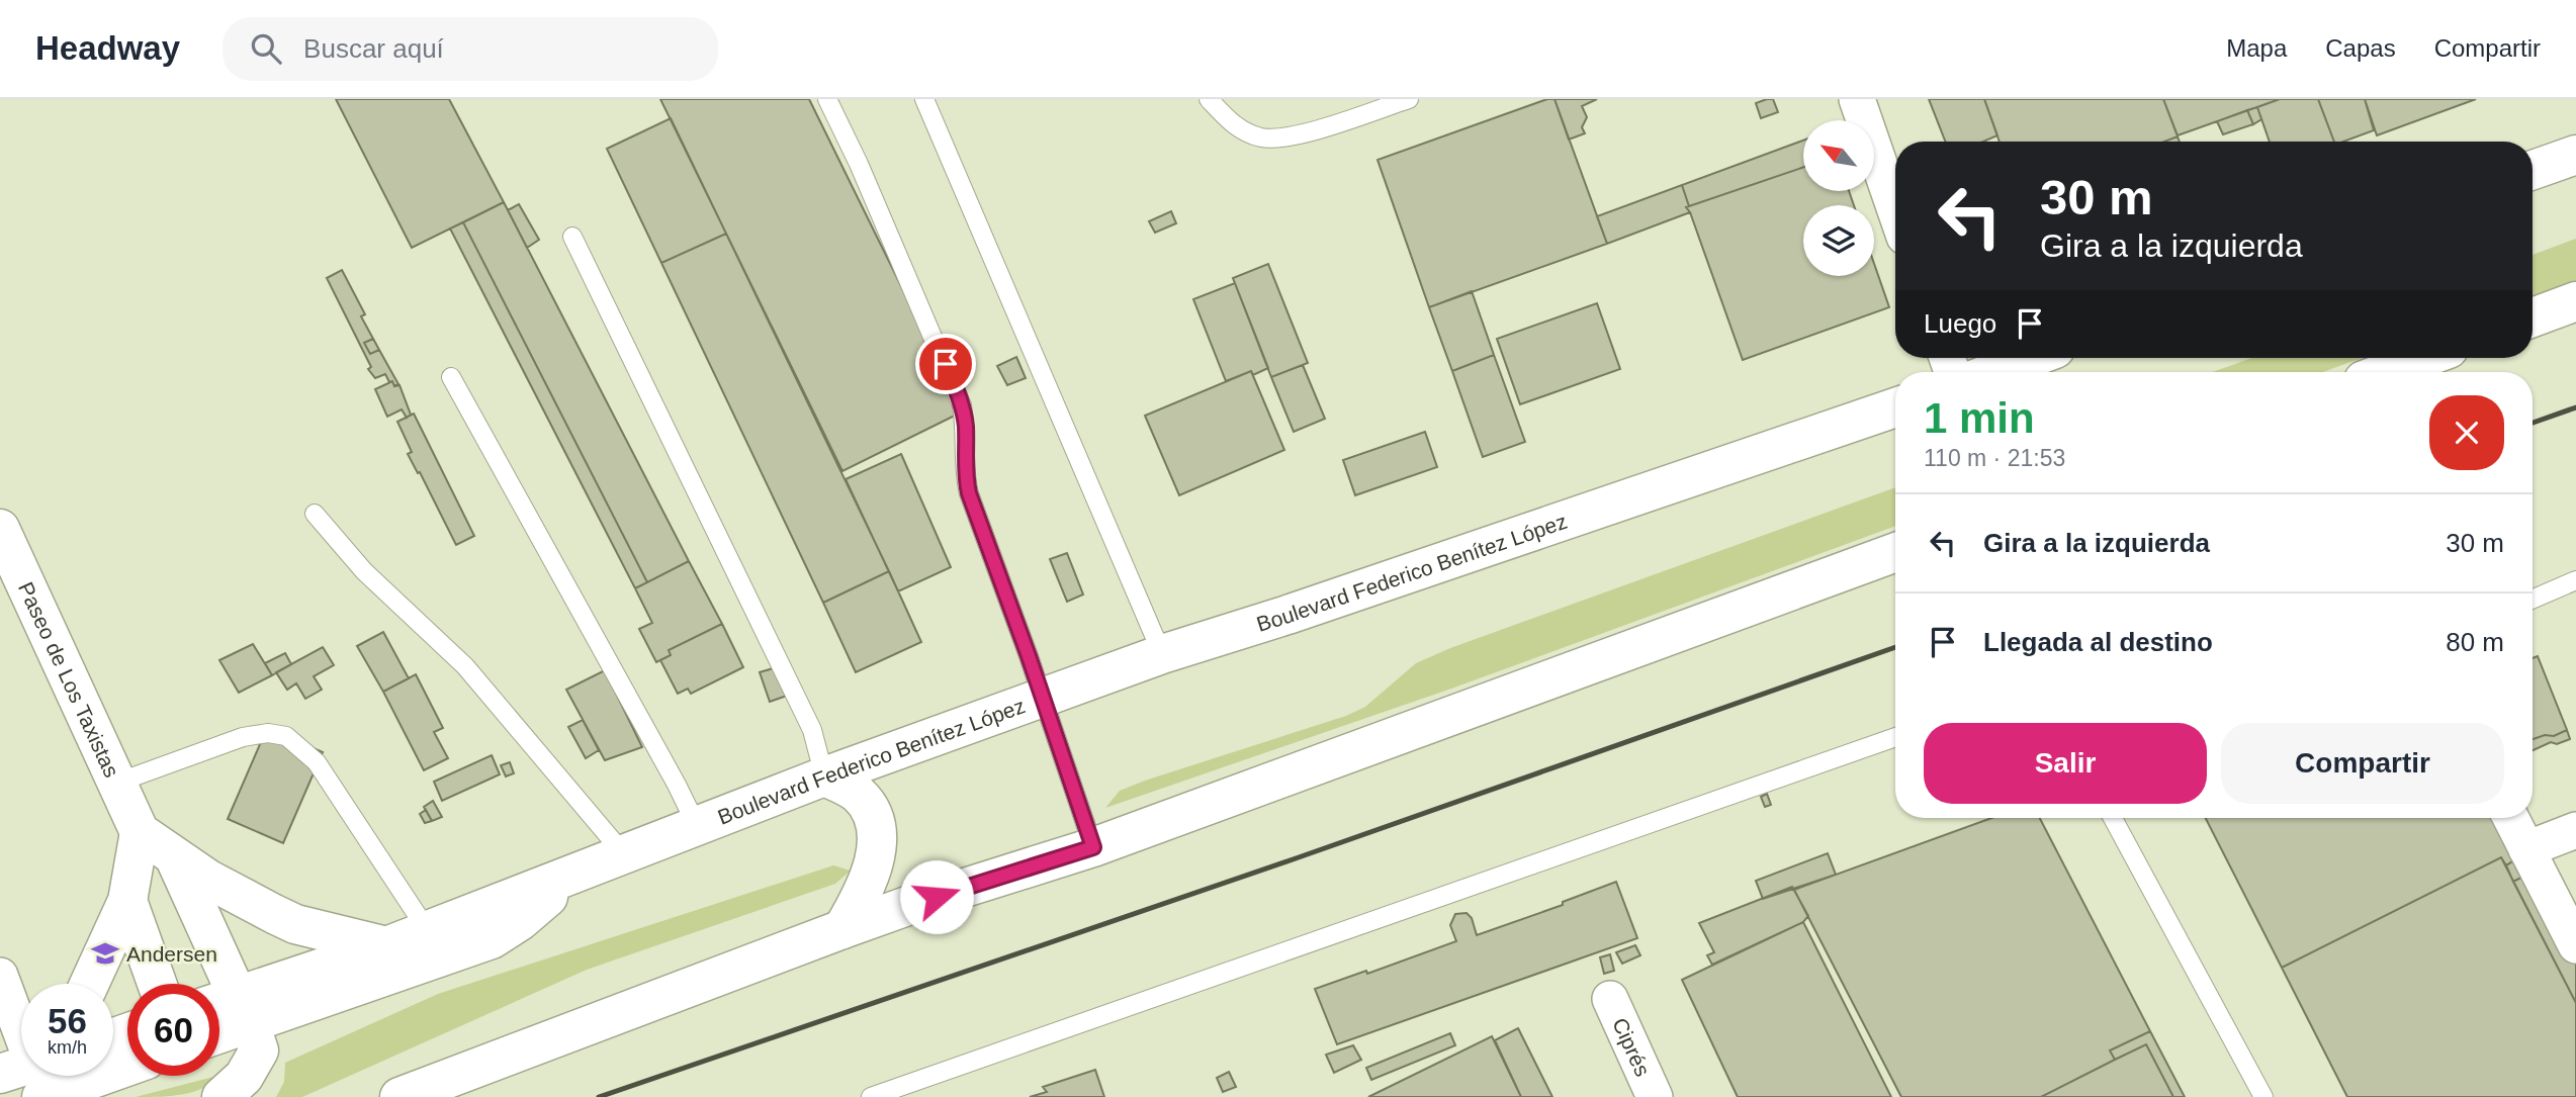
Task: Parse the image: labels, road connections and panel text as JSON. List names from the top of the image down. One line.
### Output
{"streets":{"main road":["Boulevard Federico Benítez López","Paseo de Los Taxistas"],"street":["Ciprés"]},"crossings":[["Boulevard Federico Benítez López","Paseo de Los Taxistas"]],"places":{"school or university":["Andersen"]},"north":"top left","page":{"header":"Headway","search":"Buscar aquí","nav":["Mapa","Capas","Compartir"],"turn":["30 m","Gira a la izquierda"],"then":"Luego","heading":["1 min","110 m · 21:53"],"list":[{"name":"Gira a la izquierda","value":"30 m"},{"name":"Llegada al destino","value":"80 m"}],"buttons":["Salir","Compartir"],"speed":"56 km/h","limit":"60"}}
